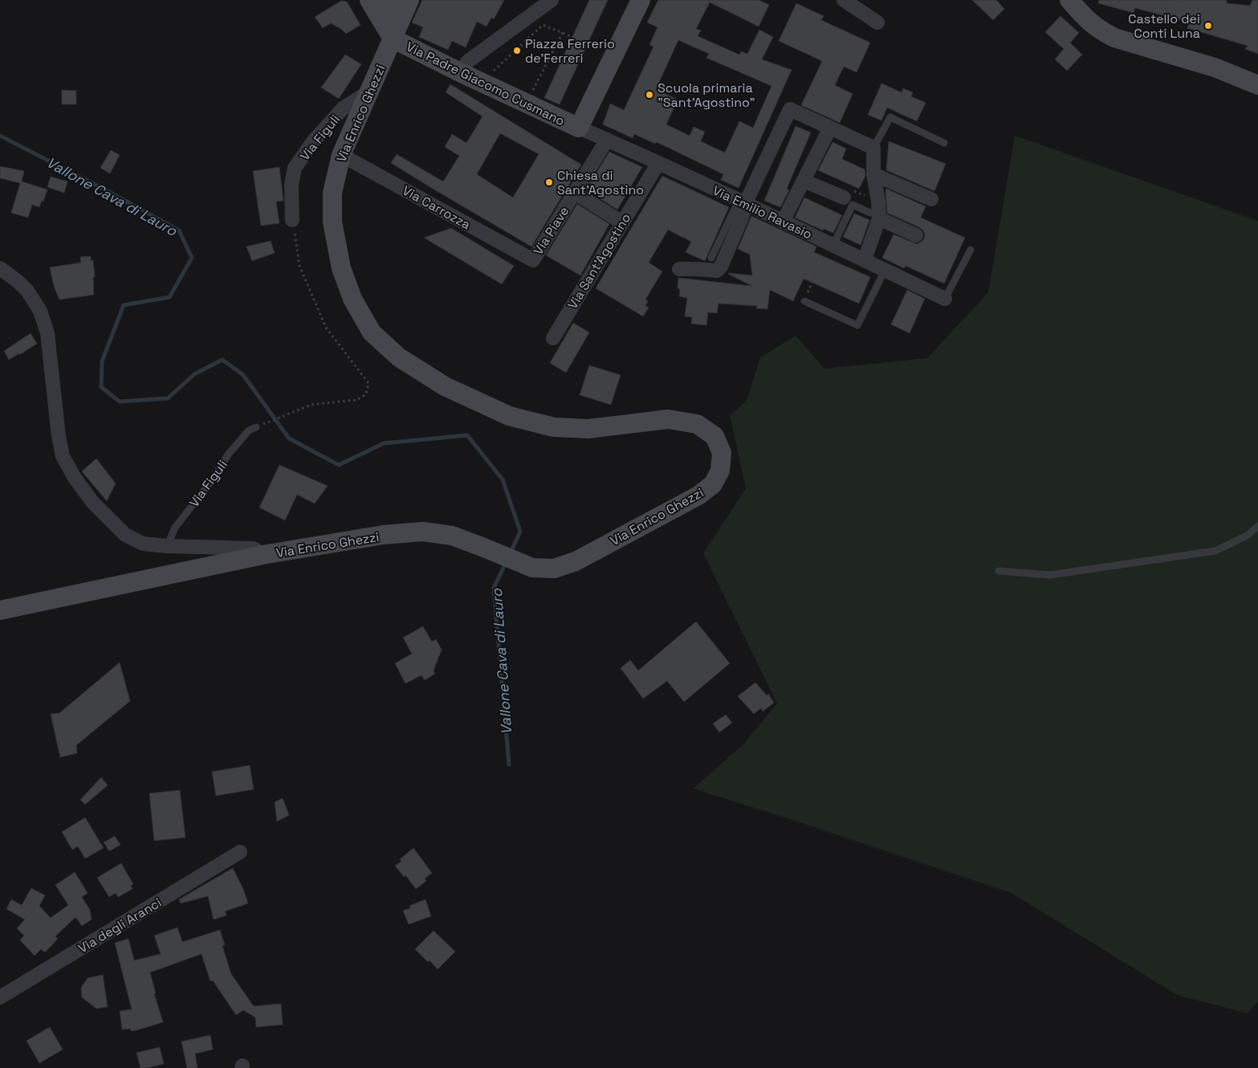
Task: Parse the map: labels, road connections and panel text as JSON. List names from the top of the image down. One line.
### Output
{"streets":{"street":["Via Padre Giacomo Cusmano","Via Enrico Ghezzi","Via Figuli","Via Carrozza","Via Emilio Ravasio","Via Piave","Via Sant'Agostino","Via degli Aranci"]},"crossings":[["Via Padre Giacomo Cusmano","Via Enrico Ghezzi"],["Via Padre Giacomo Cusmano","Via Emilio Ravasio"],["Via Enrico Ghezzi","Via Figuli"],["Via Enrico Ghezzi","Via Carrozza"],["Via Carrozza","Via Piave"],["Via Emilio Ravasio","Via Piave"],["Via Emilio Ravasio","Via Sant'Agostino"]],"water":["Vallone Cava di Lauro"],"places":["Castello dei Conti Luna","Piazza Ferrerio de'Ferreri","Scuola primaria \"Sant'Agostino\"","Chiesa di Sant'Agostino"]}
